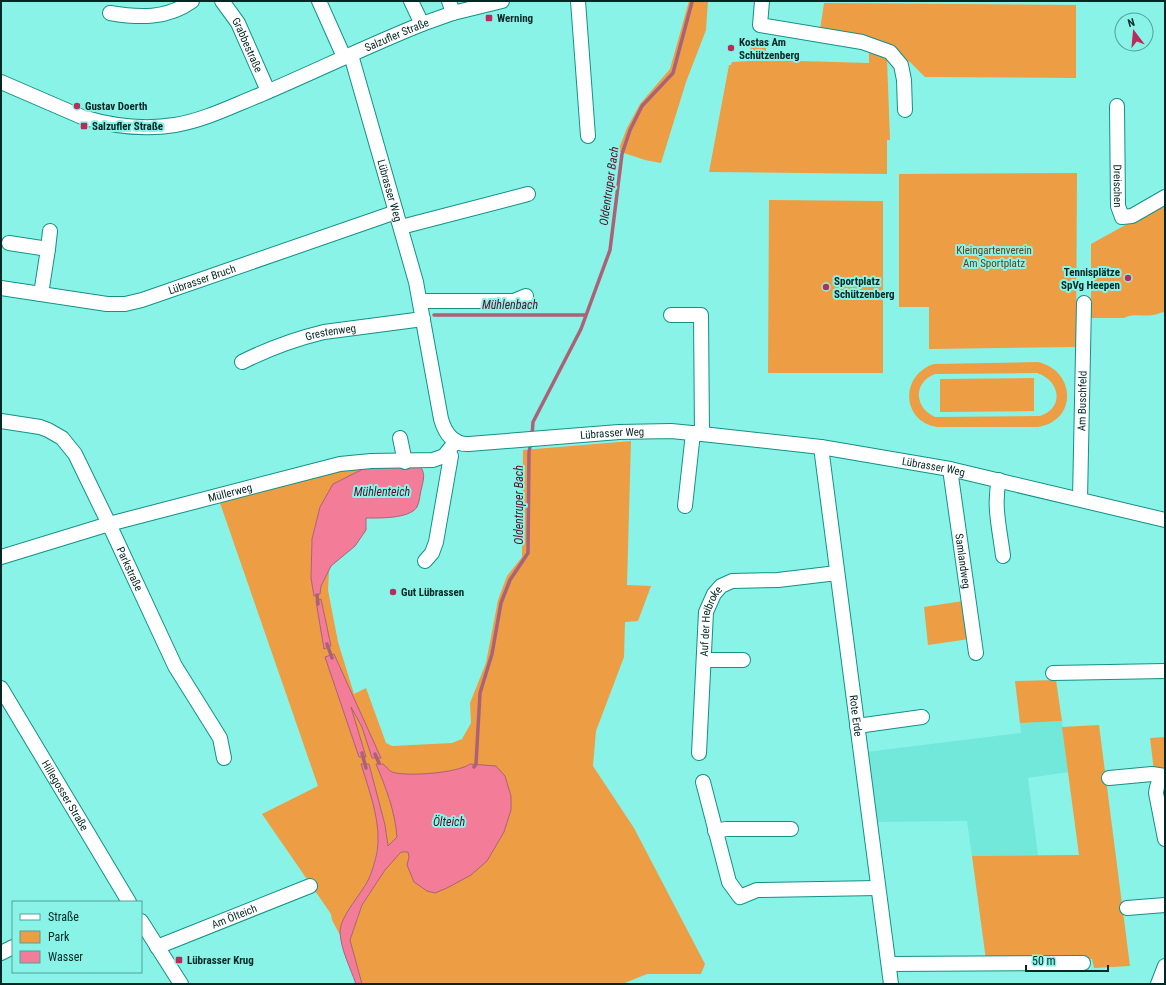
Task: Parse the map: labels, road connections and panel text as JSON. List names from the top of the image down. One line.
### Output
{"streets":{"street":["Salzufler Straße","Grabbestraße","Dreischen","Lübrasser Weg","Lübrasser Bruch","Grestenweg","Am Buschfeld","Müllerweg","Samlandweg","Parkstraße","Auf der Heibroke","Rote Erde","Hillegosser Straße","Am Ölteich"]},"crossings":[["Salzufler Straße","Grabbestraße"],["Salzufler Straße","Lübrasser Weg"],["Lübrasser Weg","Lübrasser Bruch"],["Lübrasser Weg","Grestenweg"],["Lübrasser Weg","Am Buschfeld"],["Lübrasser Weg","Müllerweg"],["Lübrasser Weg","Samlandweg"],["Lübrasser Weg","Rote Erde"],["Müllerweg","Parkstraße"],["Auf der Heibroke","Rote Erde"]],"water":["Oldentruper Bach","Mühlenbach","Mühlenteich","Ölteich"],"parks":["Kleingartenverein Am Sportplatz"],"places":{"transit":["Werning","Salzufler Straße","Lübrasser Krug"],"other":["Kostas Am Schützenberg","Gustav Doerth","Tennisplätze SpVg Heepen","Sportplatz Schützenberg","Gut Lübrassen"]},"legend":["Straße","Park","Wasser"],"scale_bar":"50 m","north":"top"}
